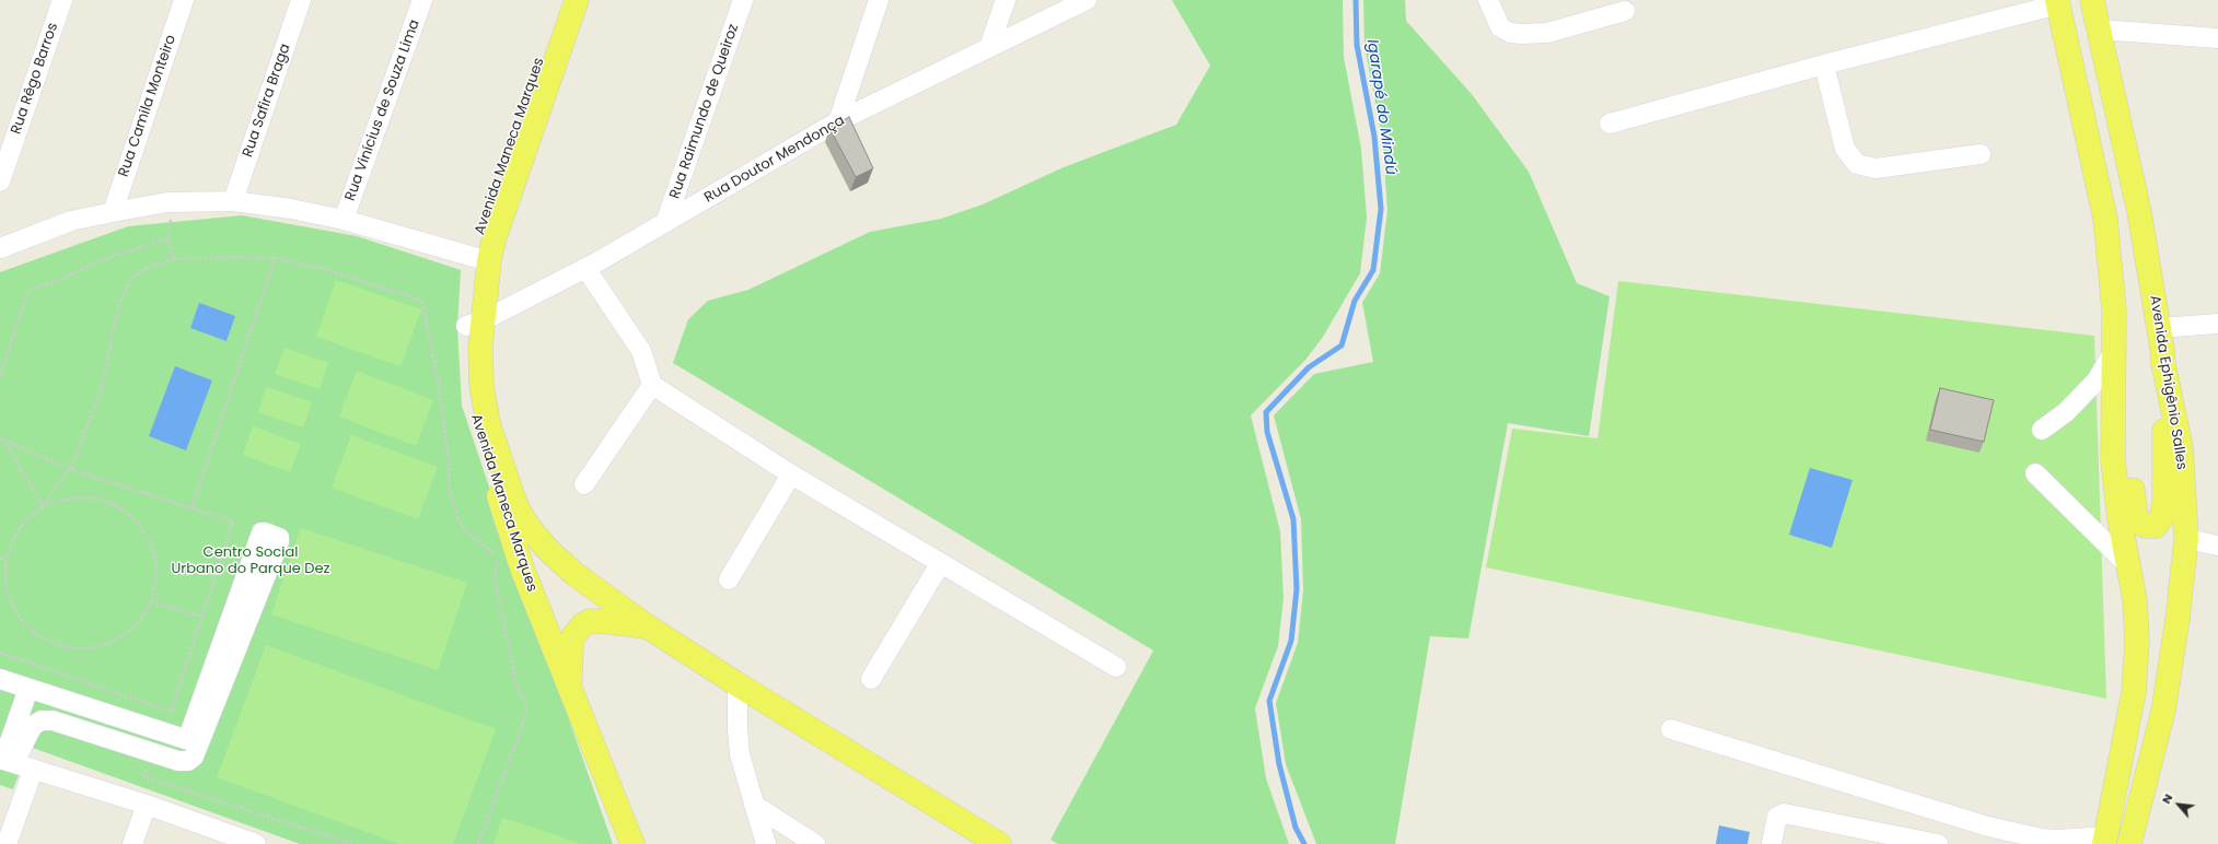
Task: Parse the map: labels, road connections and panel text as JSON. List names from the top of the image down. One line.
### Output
{"streets":{"main road":["Avenida Maneca Marques","Avenida Ephigênio Salles"],"street":["Rua Rêgo Barros","Rua Safira Braga","Rua Camila Monteiro","Rua Vinícius de Souza Lima","Rua Raimundo de Queiroz","Rua Doutor Mendonça"]},"crossings":[["Rua Raimundo de Queiroz","Rua Doutor Mendonça"],["Avenida Maneca Marques","Rua Doutor Mendonça"]],"water":["Igarapé do Mindú"],"parks":["Centro Social Urbano do Parque Dez"],"north":"top left"}
